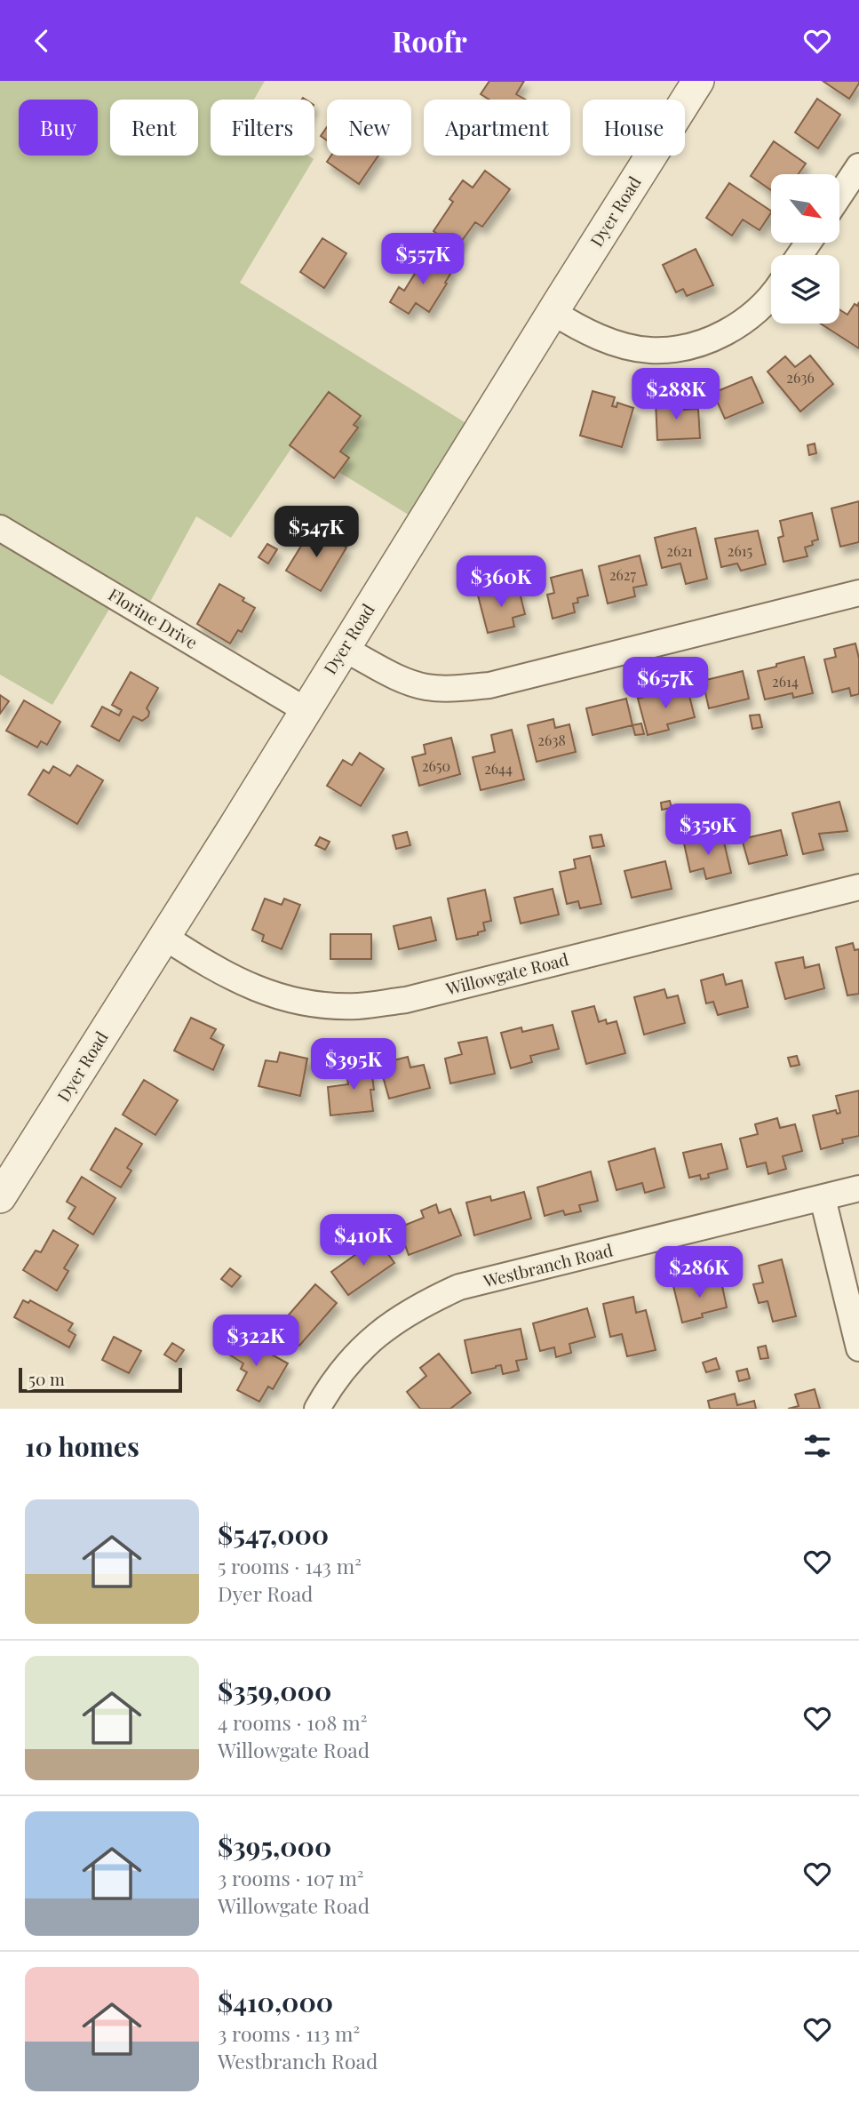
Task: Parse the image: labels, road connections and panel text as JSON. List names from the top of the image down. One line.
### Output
{"streets":{"street":["Dyer Road","Florine Drive","Willowgate Road","Westbranch Road"]},"crossings":[["Dyer Road","Florine Drive"],["Dyer Road","Willowgate Road"]],"house_numbers":["2636","2621","2615","2627","2614","2638","2650","2644"],"scale_bar":"50 m","north":"bottom right","page":{"header":"Roofr","chip":["Buy","Rent","Filters","New","Apartment","House"],"price":["$557K","$288K","$547K","$360K","$657K","$359K","$395K","$410K","$286K","$322K"],"scale":"50 m","heading":"10 homes","list":[{"name":"$547,000","note":"5 rooms · 143 m² · Dyer Road"},{"name":"$359,000","note":"4 rooms · 108 m² · Willowgate Road"},{"name":"$395,000","note":"3 rooms · 107 m² · Willowgate Road"},{"name":"$410,000","note":"3 rooms · 113 m² · Westbranch Road"}]}}
